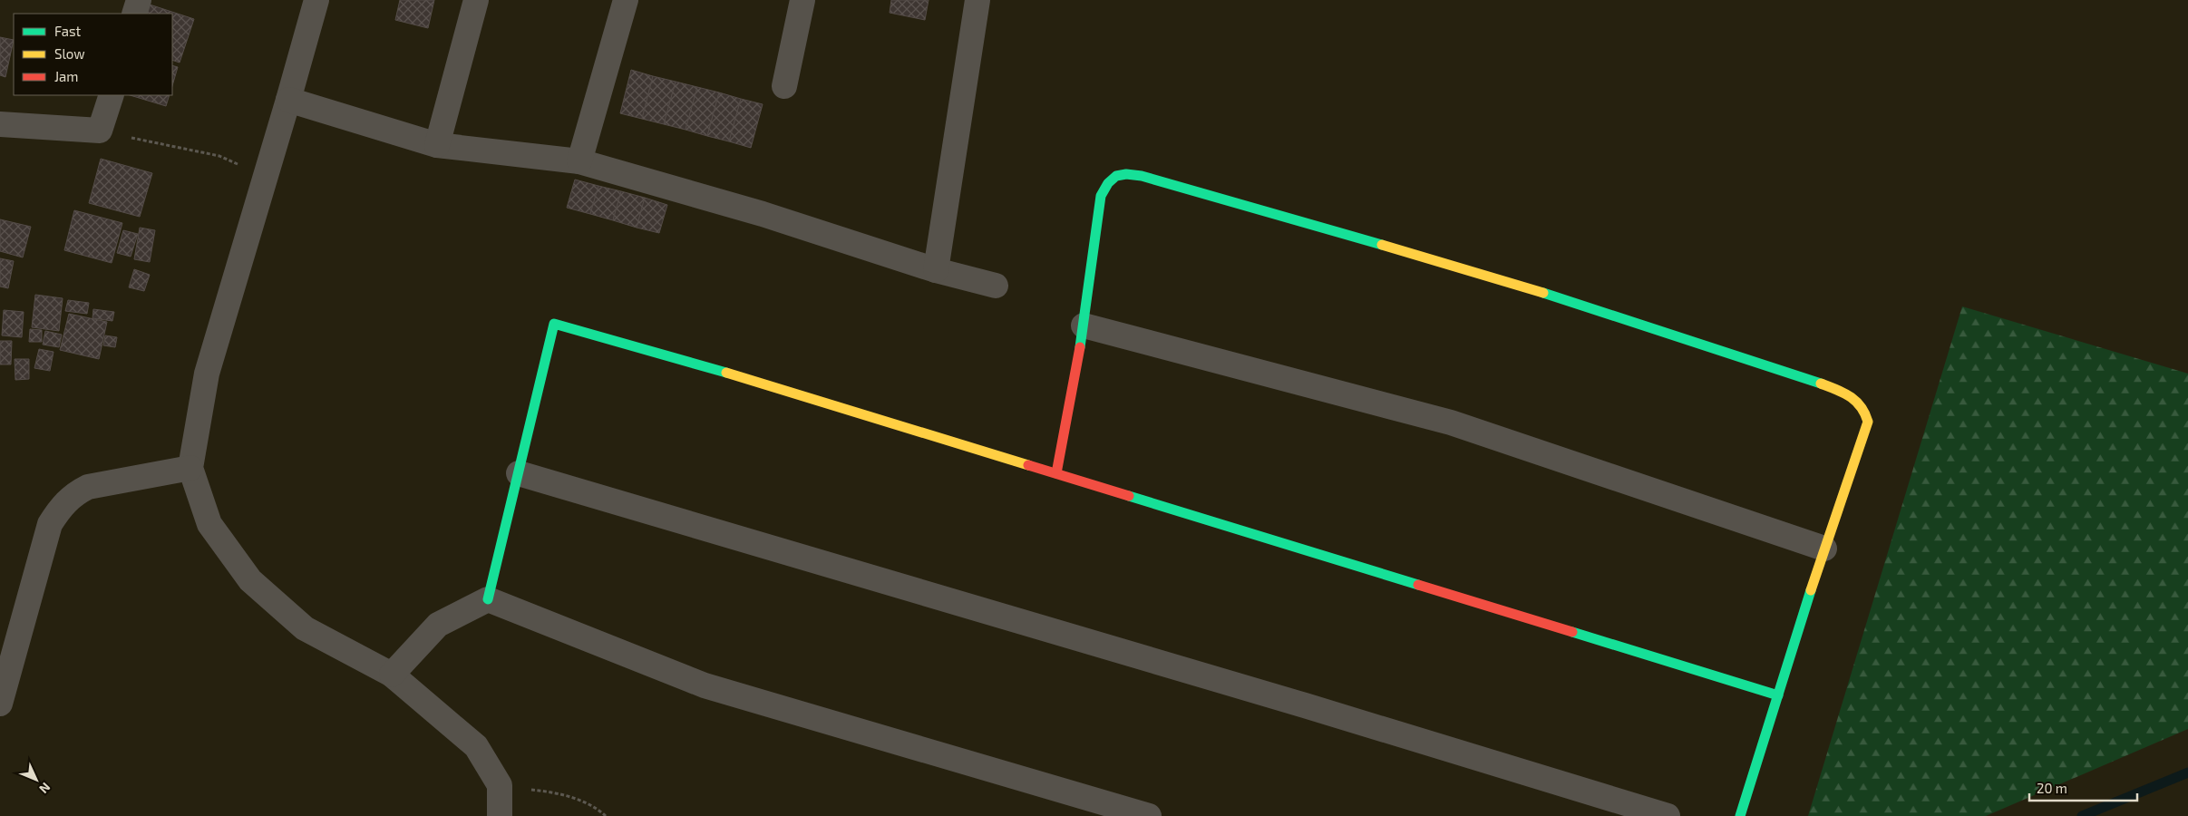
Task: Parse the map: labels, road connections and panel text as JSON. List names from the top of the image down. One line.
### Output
{"legend":["Fast","Slow","Jam"],"scale_bar":"20 m","north":"bottom right"}
